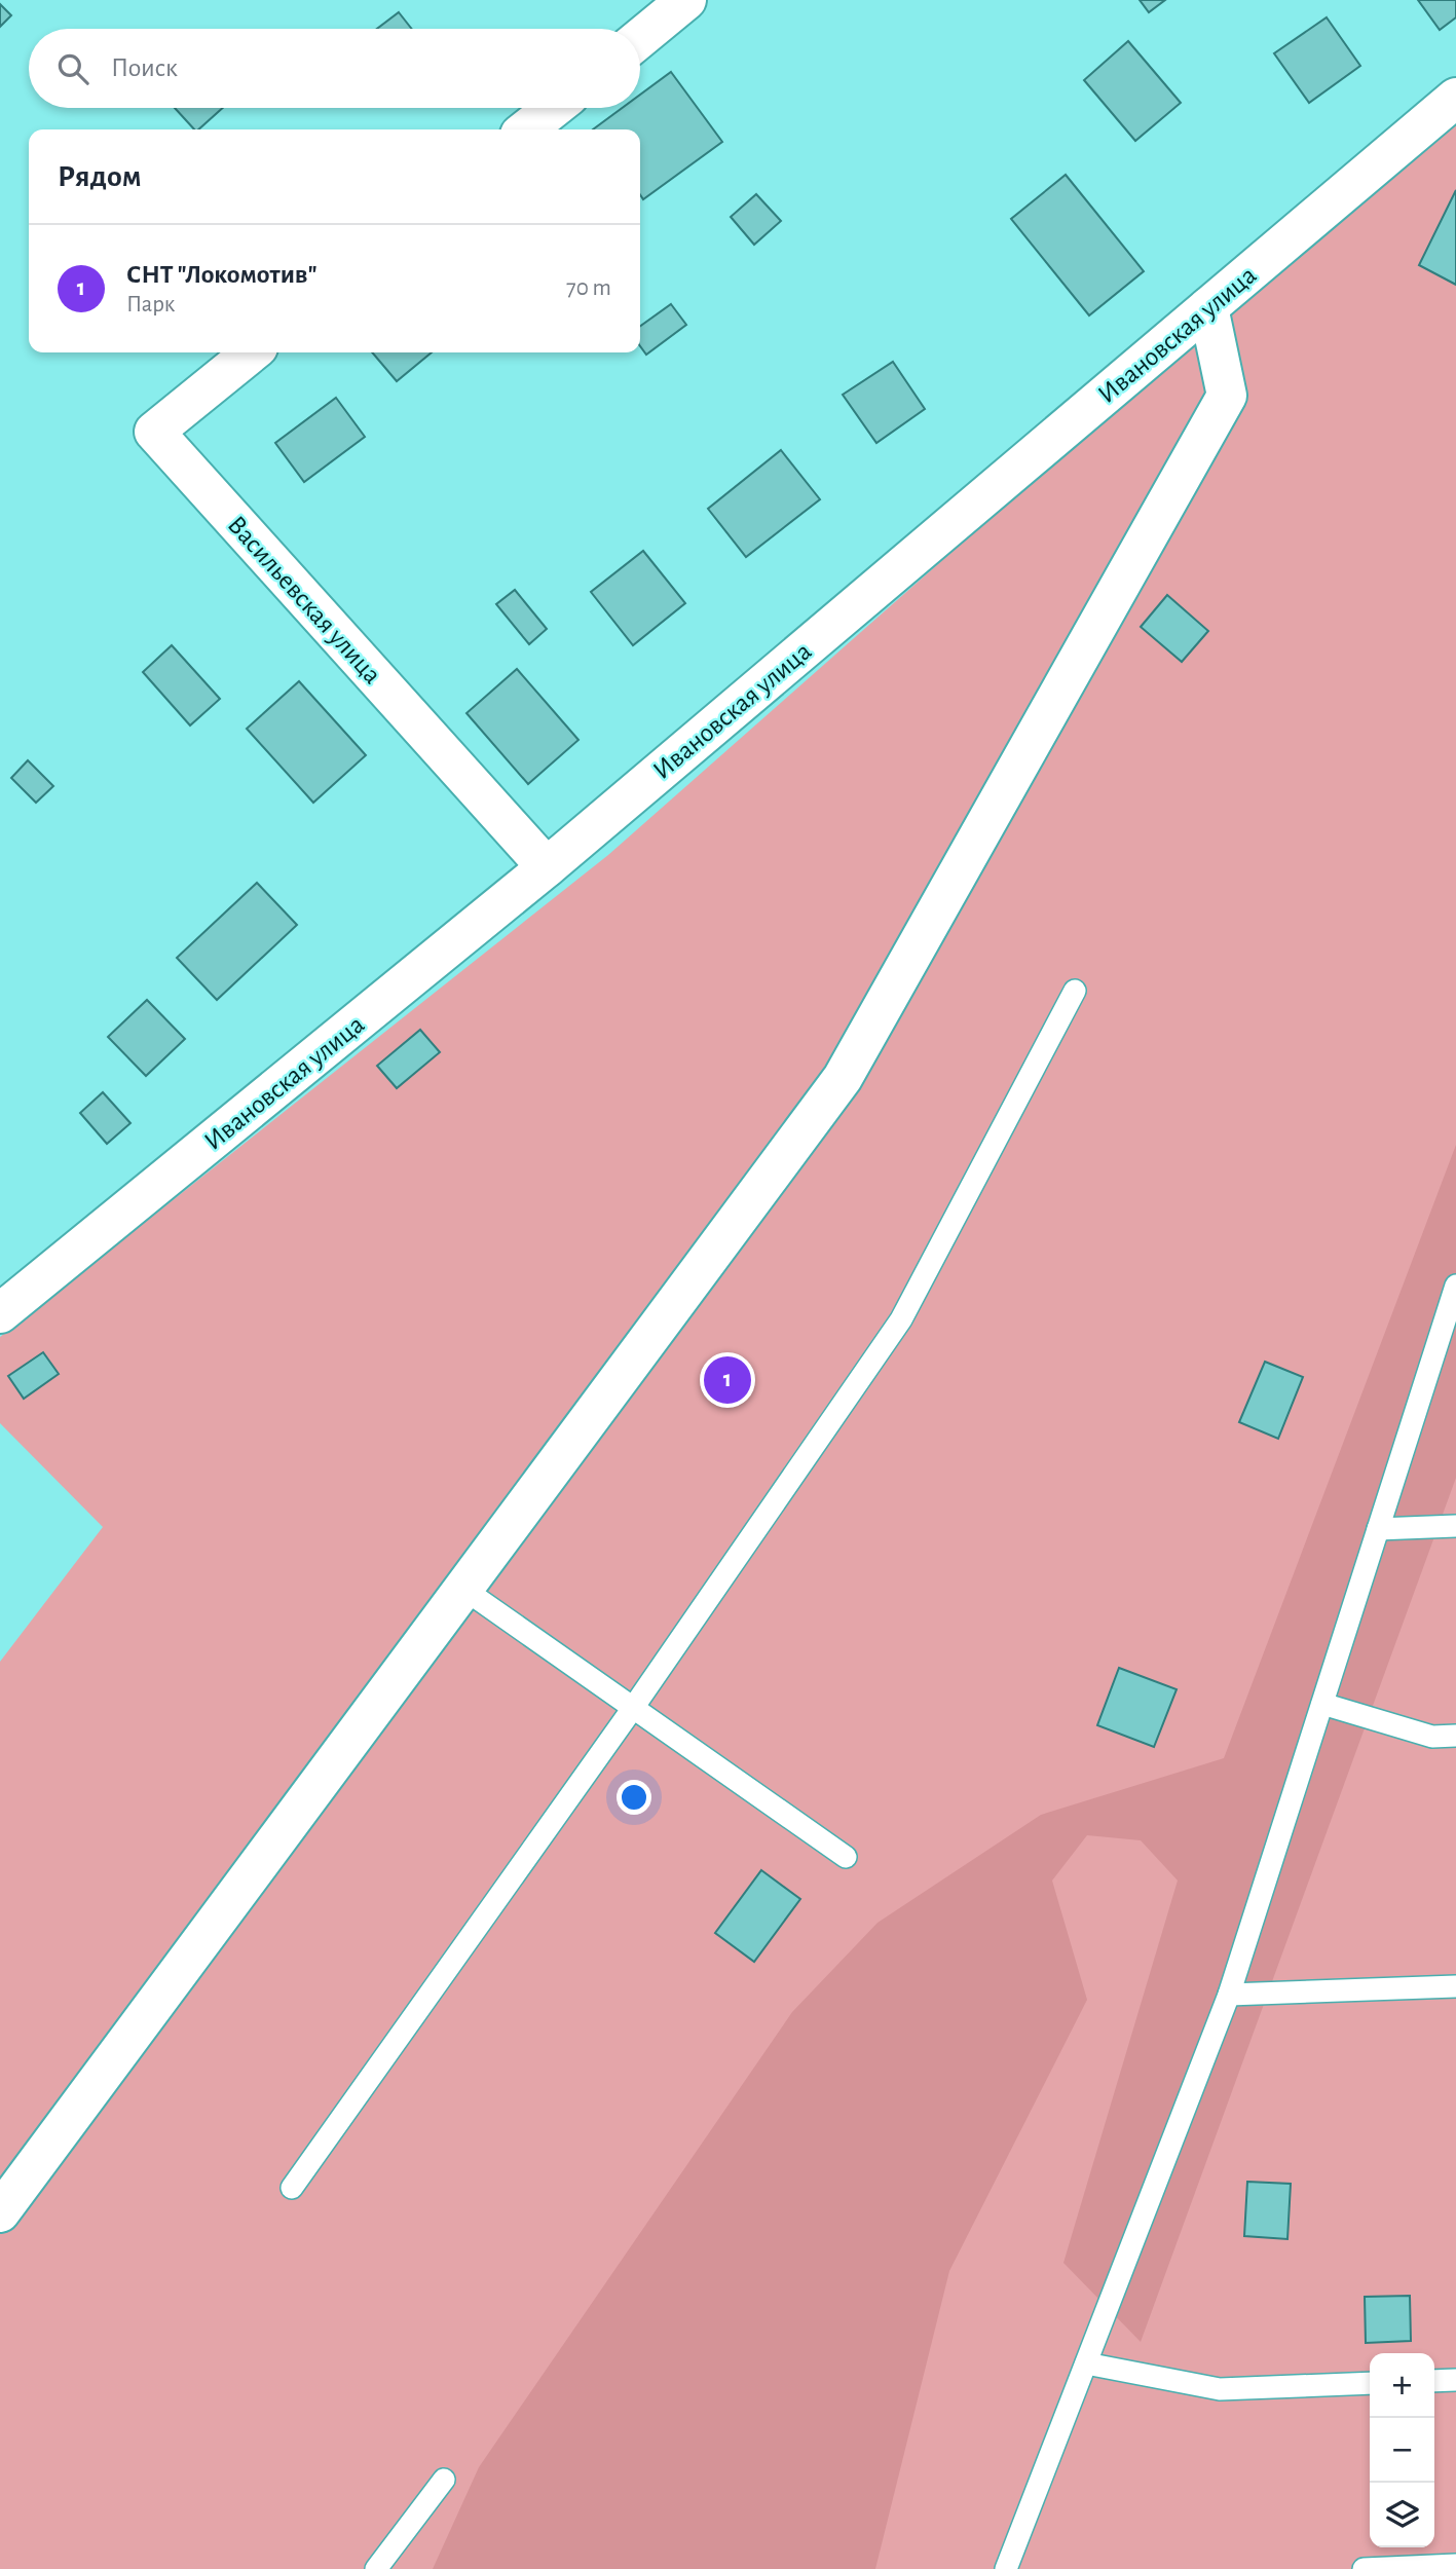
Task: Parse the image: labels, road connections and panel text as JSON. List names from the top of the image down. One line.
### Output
{"streets":{"street":["Ивановская улица","Васильевская улица"]},"crossings":[["Ивановская улица","Васильевская улица"]],"page":{"search":"Поиск","heading":"Рядом","list":[{"mark":"1","name":"СНТ \"Локомотив\"","note":"Парк","value":"70 m"}],"pins":"1","map_buttons":["+","−"]}}
